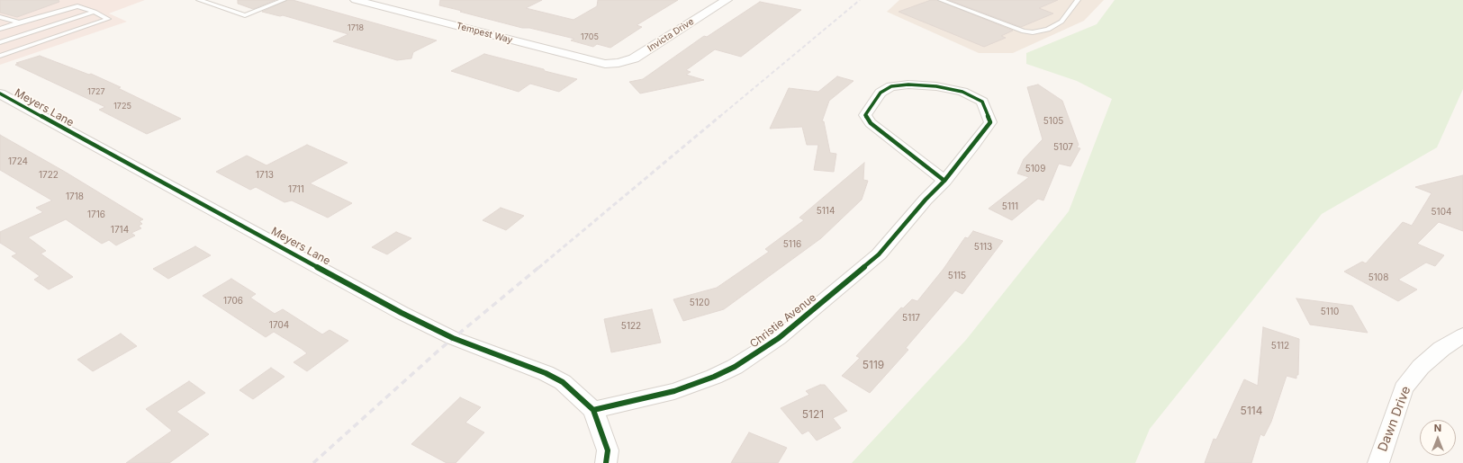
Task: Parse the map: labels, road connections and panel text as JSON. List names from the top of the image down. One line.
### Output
{"streets":{"street":["Tempest Way","Invicta Drive","Meyers Lane","Christie Avenue","Dawn Drive"]},"crossings":[["Tempest Way","Invicta Drive"],["Meyers Lane","Christie Avenue"]],"house_numbers":["1718","1705","1727","1725","5105","5107","1724","5109","1722","1713","1711","1718","5111","5114","5104","1716","1714","5116","5113","5115","5108","1706","5120","5110","5117","1704","5122","5112","5119","5114","5121"],"north":"top"}
